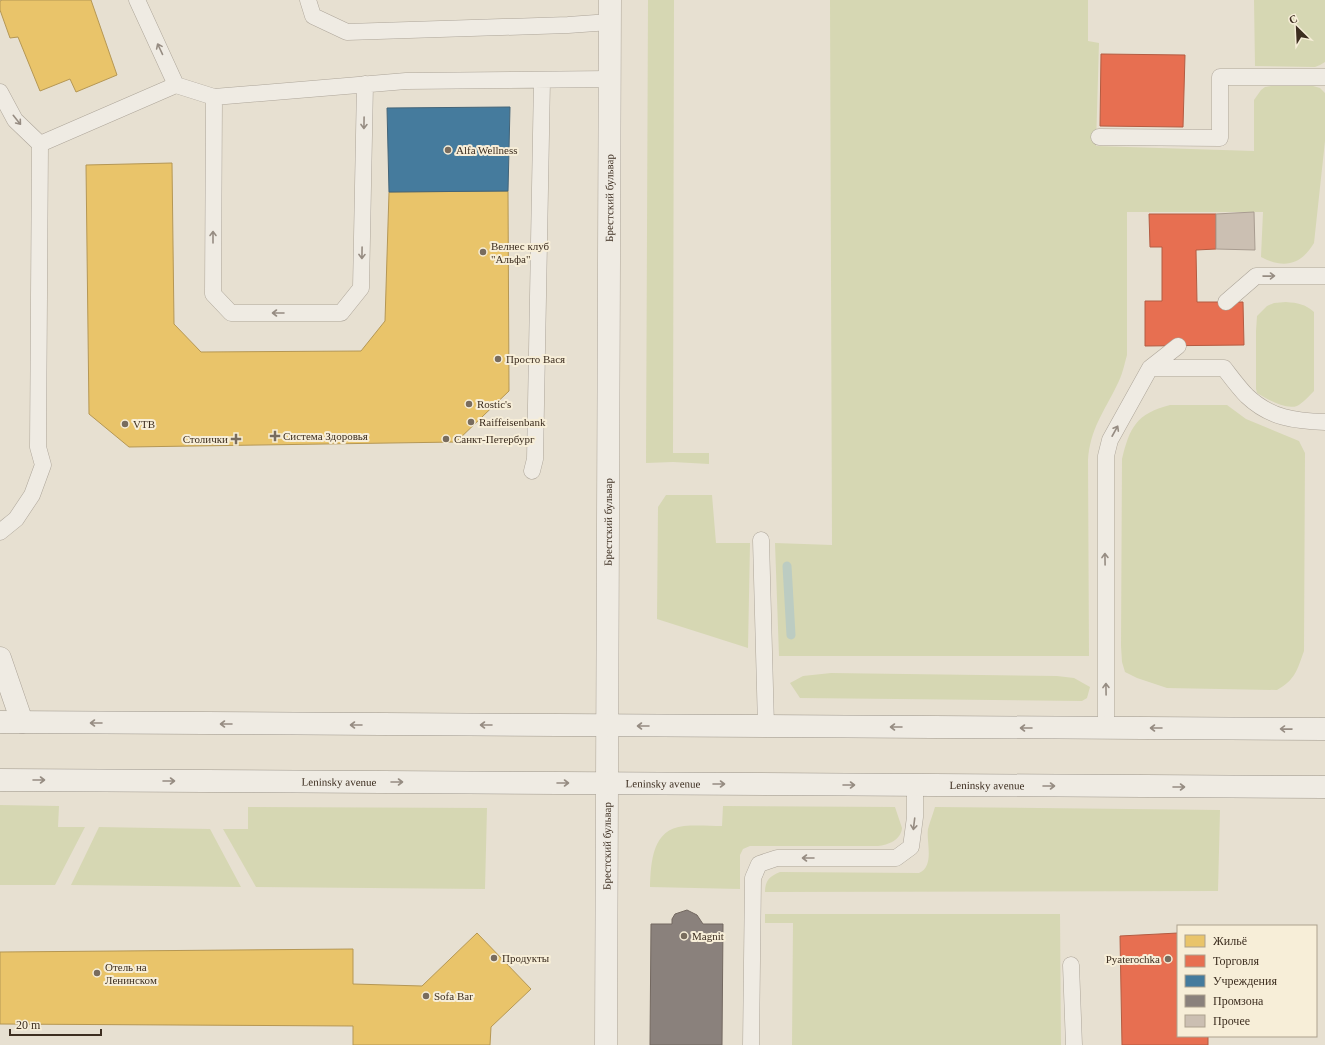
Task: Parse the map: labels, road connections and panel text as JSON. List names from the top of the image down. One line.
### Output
{"streets":{"main road":["Брестский бульвар","Leninsky avenue"]},"crossings":[["Брестский бульвар","Leninsky avenue"]],"places":{"other":["Alfa Wellness","Велнес клуб \"Альфа\"","Просто Вася","Rostic's","Raiffeisenbank","VTB","Санкт-Петербург","Magnit","Продукты","Pyaterochka","Отель на Ленинском","Sofa Bar"],"health":["Система Здоровья","Столички"]},"legend":["Жильё","Торговля","Учреждения","Промзона","Прочее"],"scale_bar":"20 m","north":"top left"}
